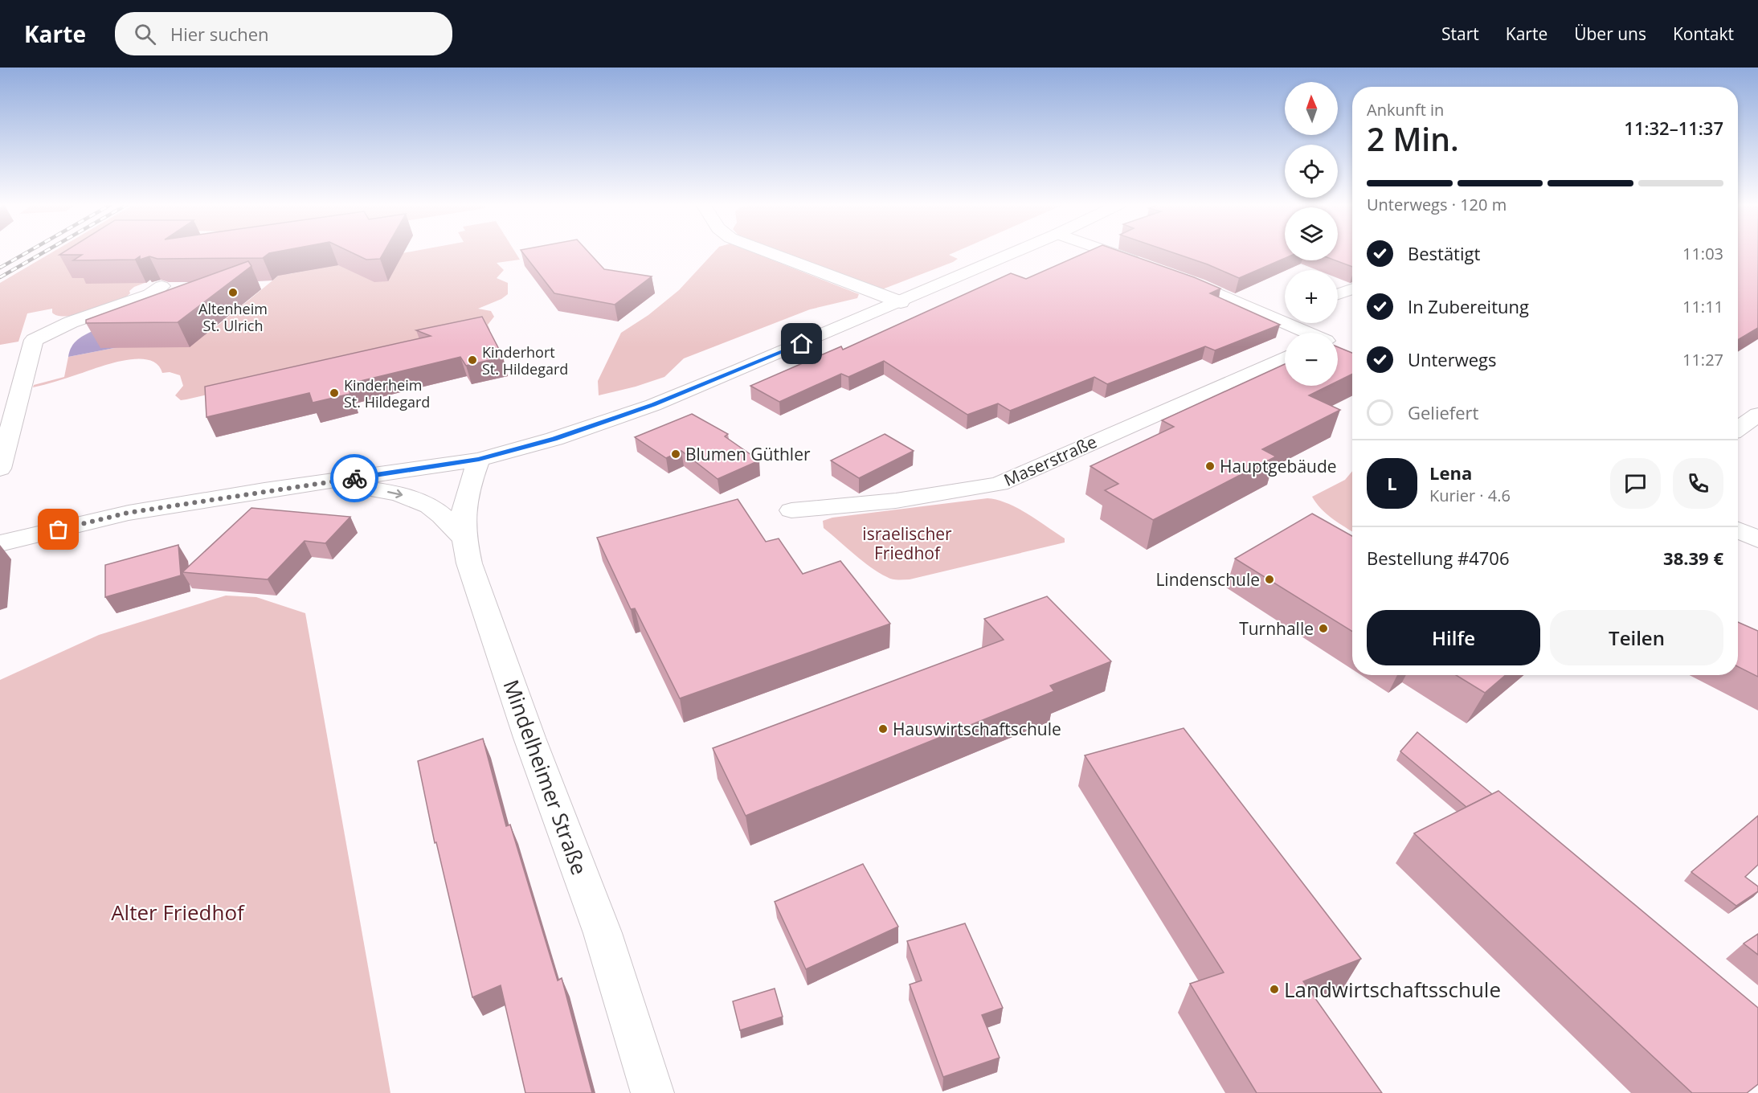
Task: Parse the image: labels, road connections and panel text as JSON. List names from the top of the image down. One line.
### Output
{"streets":{"street":["Maserstraße","Mindelheimer Straße"]},"parks":["israelischer Friedhof","Alter Friedhof"],"places":["Altenheim St. Ulrich","Kinderhort St. Hildegard","Kinderheim St. Hildegard","Blumen Güthler","Hauptgebäude","Lindenschule","Turnhalle","Hauswirtschaftschule","Landwirtschaftsschule"],"north":"top","page":{"header":"Karte","search":"Hier suchen","nav":["Start","Karte","Über uns","Kontakt"],"map_buttons":["+","−"],"heading":["2 Min.","Ankunft in","11:32–11:37"],"panel":["Lena","Kurier · 4.6","Bestellung #4706","38.39 €"],"bar":"Unterwegs · 120 m","list":[["Bestätigt","11:03"],["In Zubereitung","11:11"],["Unterwegs","11:27"],"Geliefert"],"round":"L","buttons":["Hilfe","Teilen"]}}
